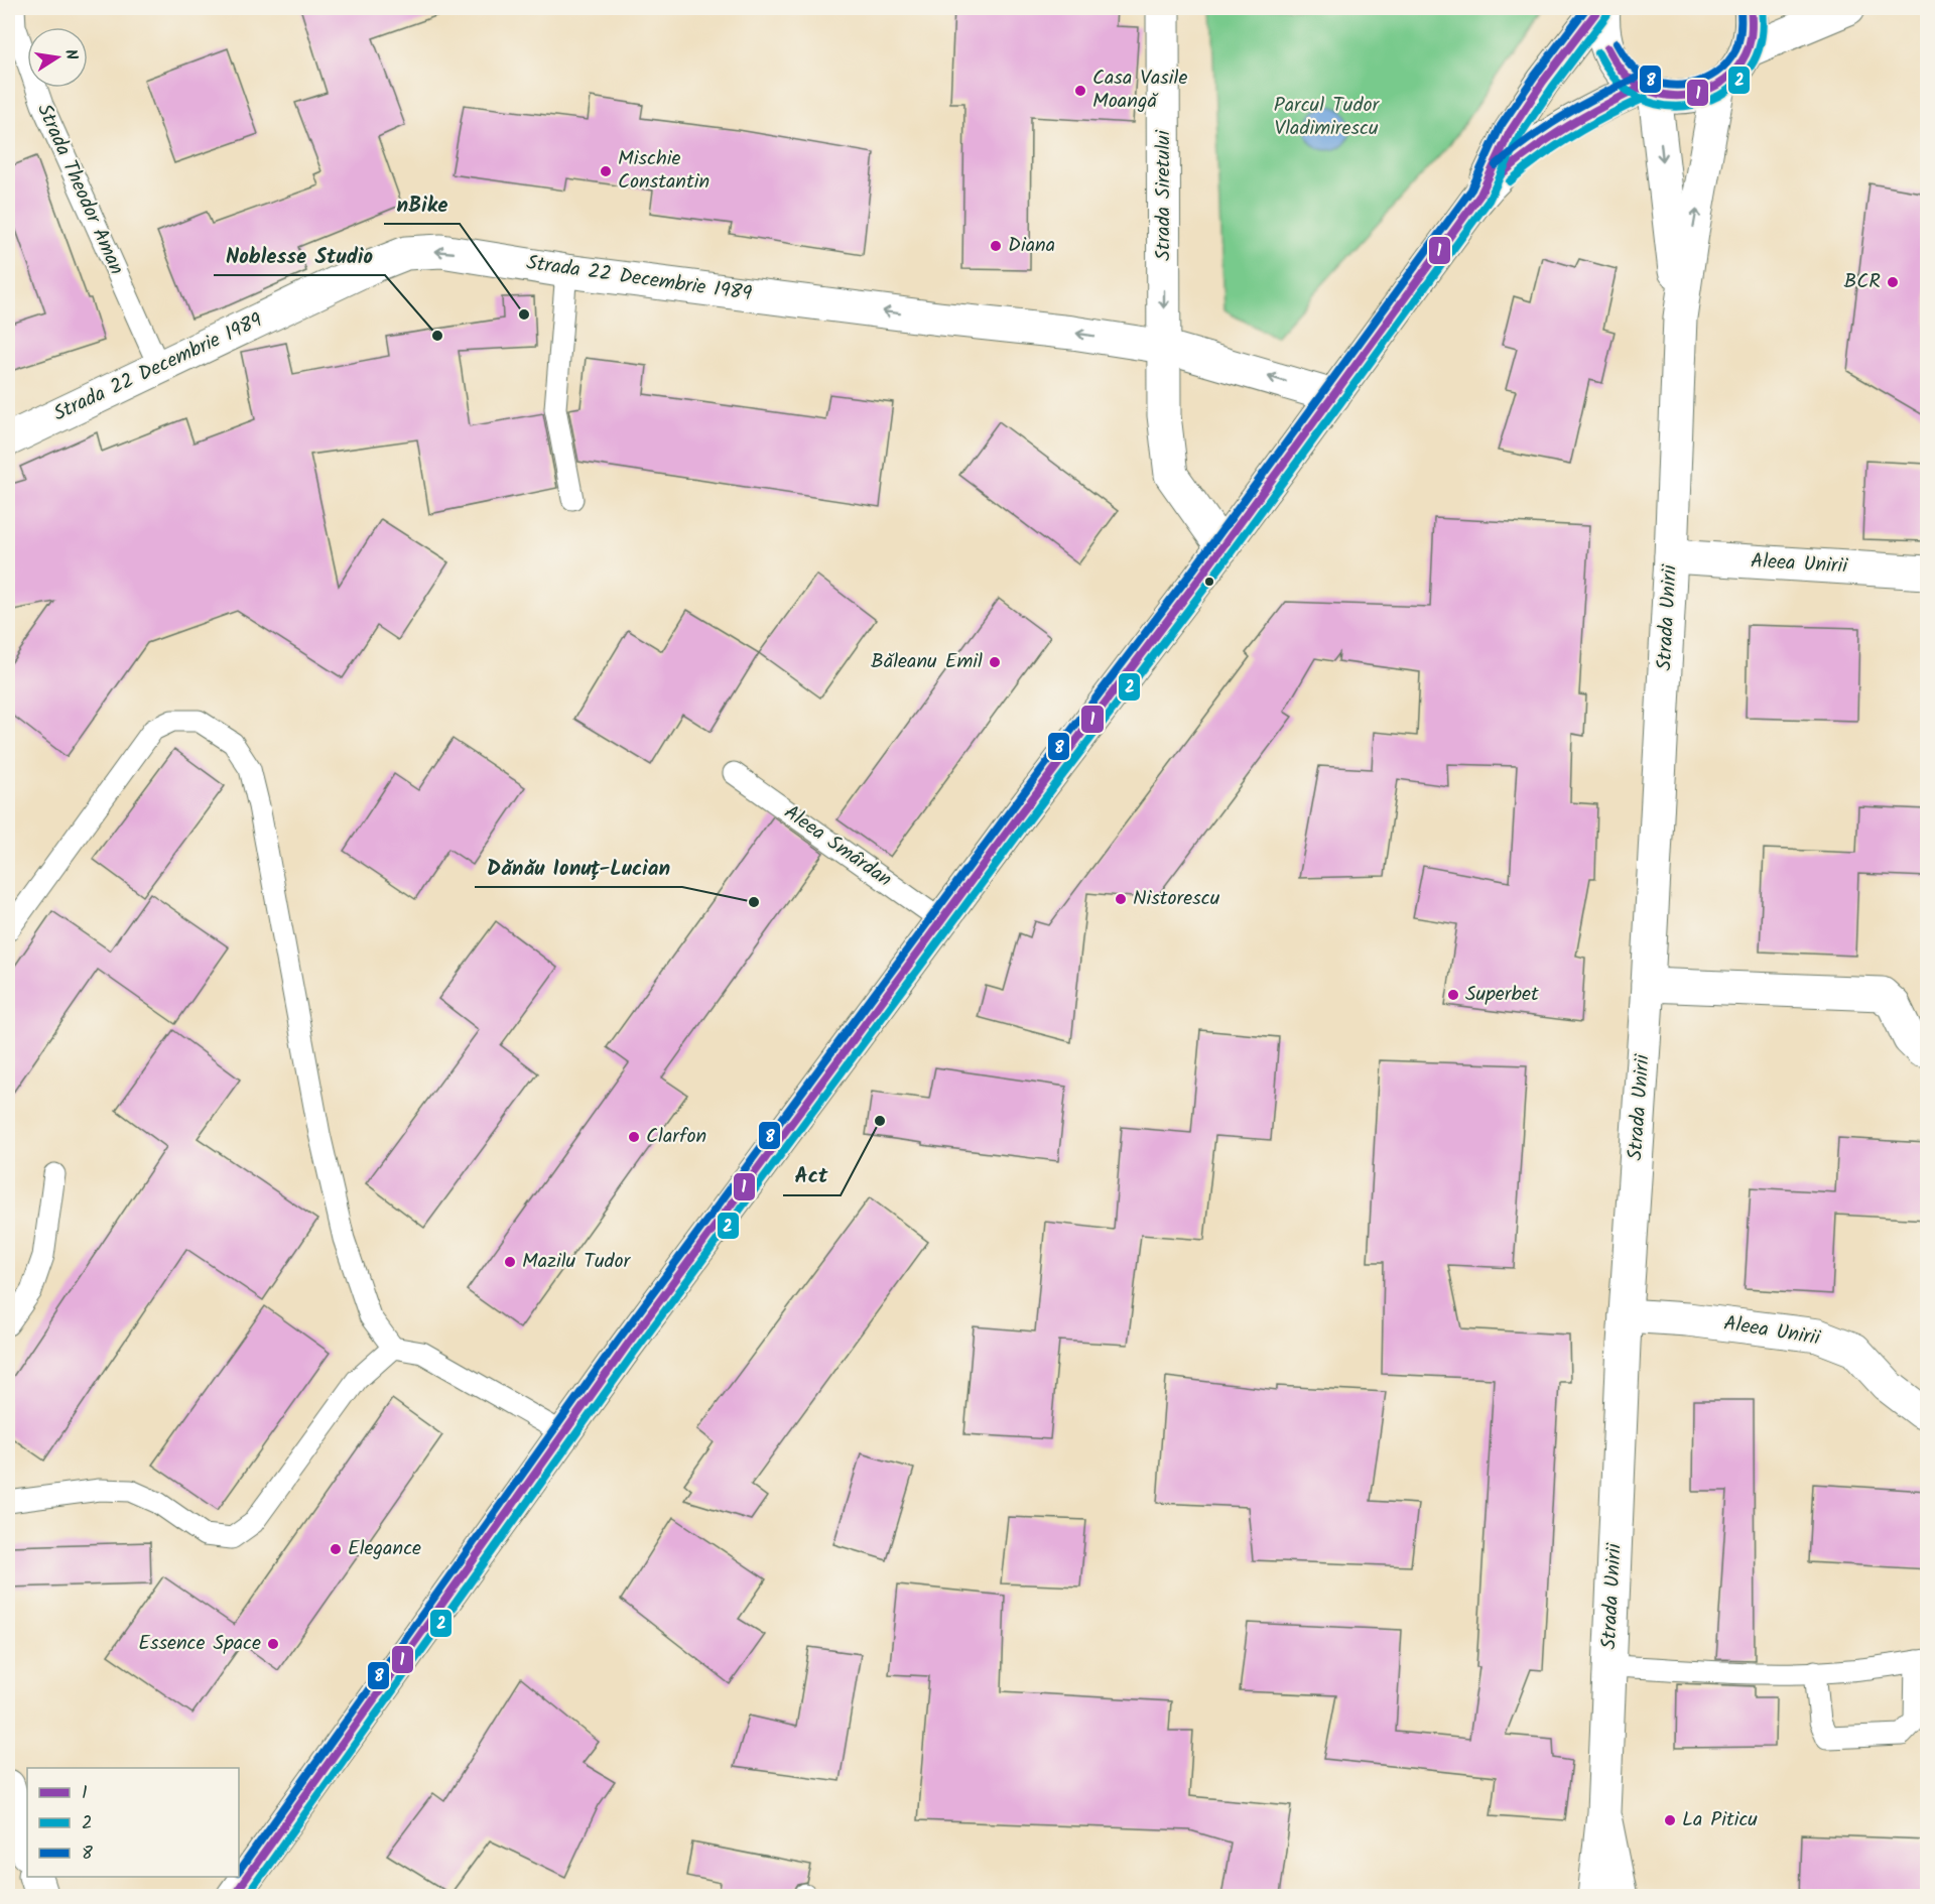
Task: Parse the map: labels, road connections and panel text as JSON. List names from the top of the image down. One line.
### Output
{"streets":{"main road":["Strada Siretului","Strada 22 Decembrie 1989","Aleea Unirii","Strada Unirii"],"lane":["Strada Theodor Aman","Aleea Smârdan"]},"crossings":[["Strada Theodor Aman","Strada 22 Decembrie 1989"],["Strada Siretului","Strada 22 Decembrie 1989"],["Aleea Unirii","Strada Unirii"]],"one_way":["Strada Siretului","Strada 22 Decembrie 1989"],"parks":["Parcul Tudor Vladimirescu"],"places":["Casa Vasile Moangă","Mischie Constantin","Diana","BCR","nBike","Noblesse Studio","Băleanu Emil","Nistorescu","Dănău Ionuț-Lucian","Superbet","Act","Clarfon","Mazilu Tudor","Elegance","Essence Space","La Piticu"],"lines":["transit line 1","transit line 2","transit line 8"],"legend":["1","2","8"],"north":"right"}
